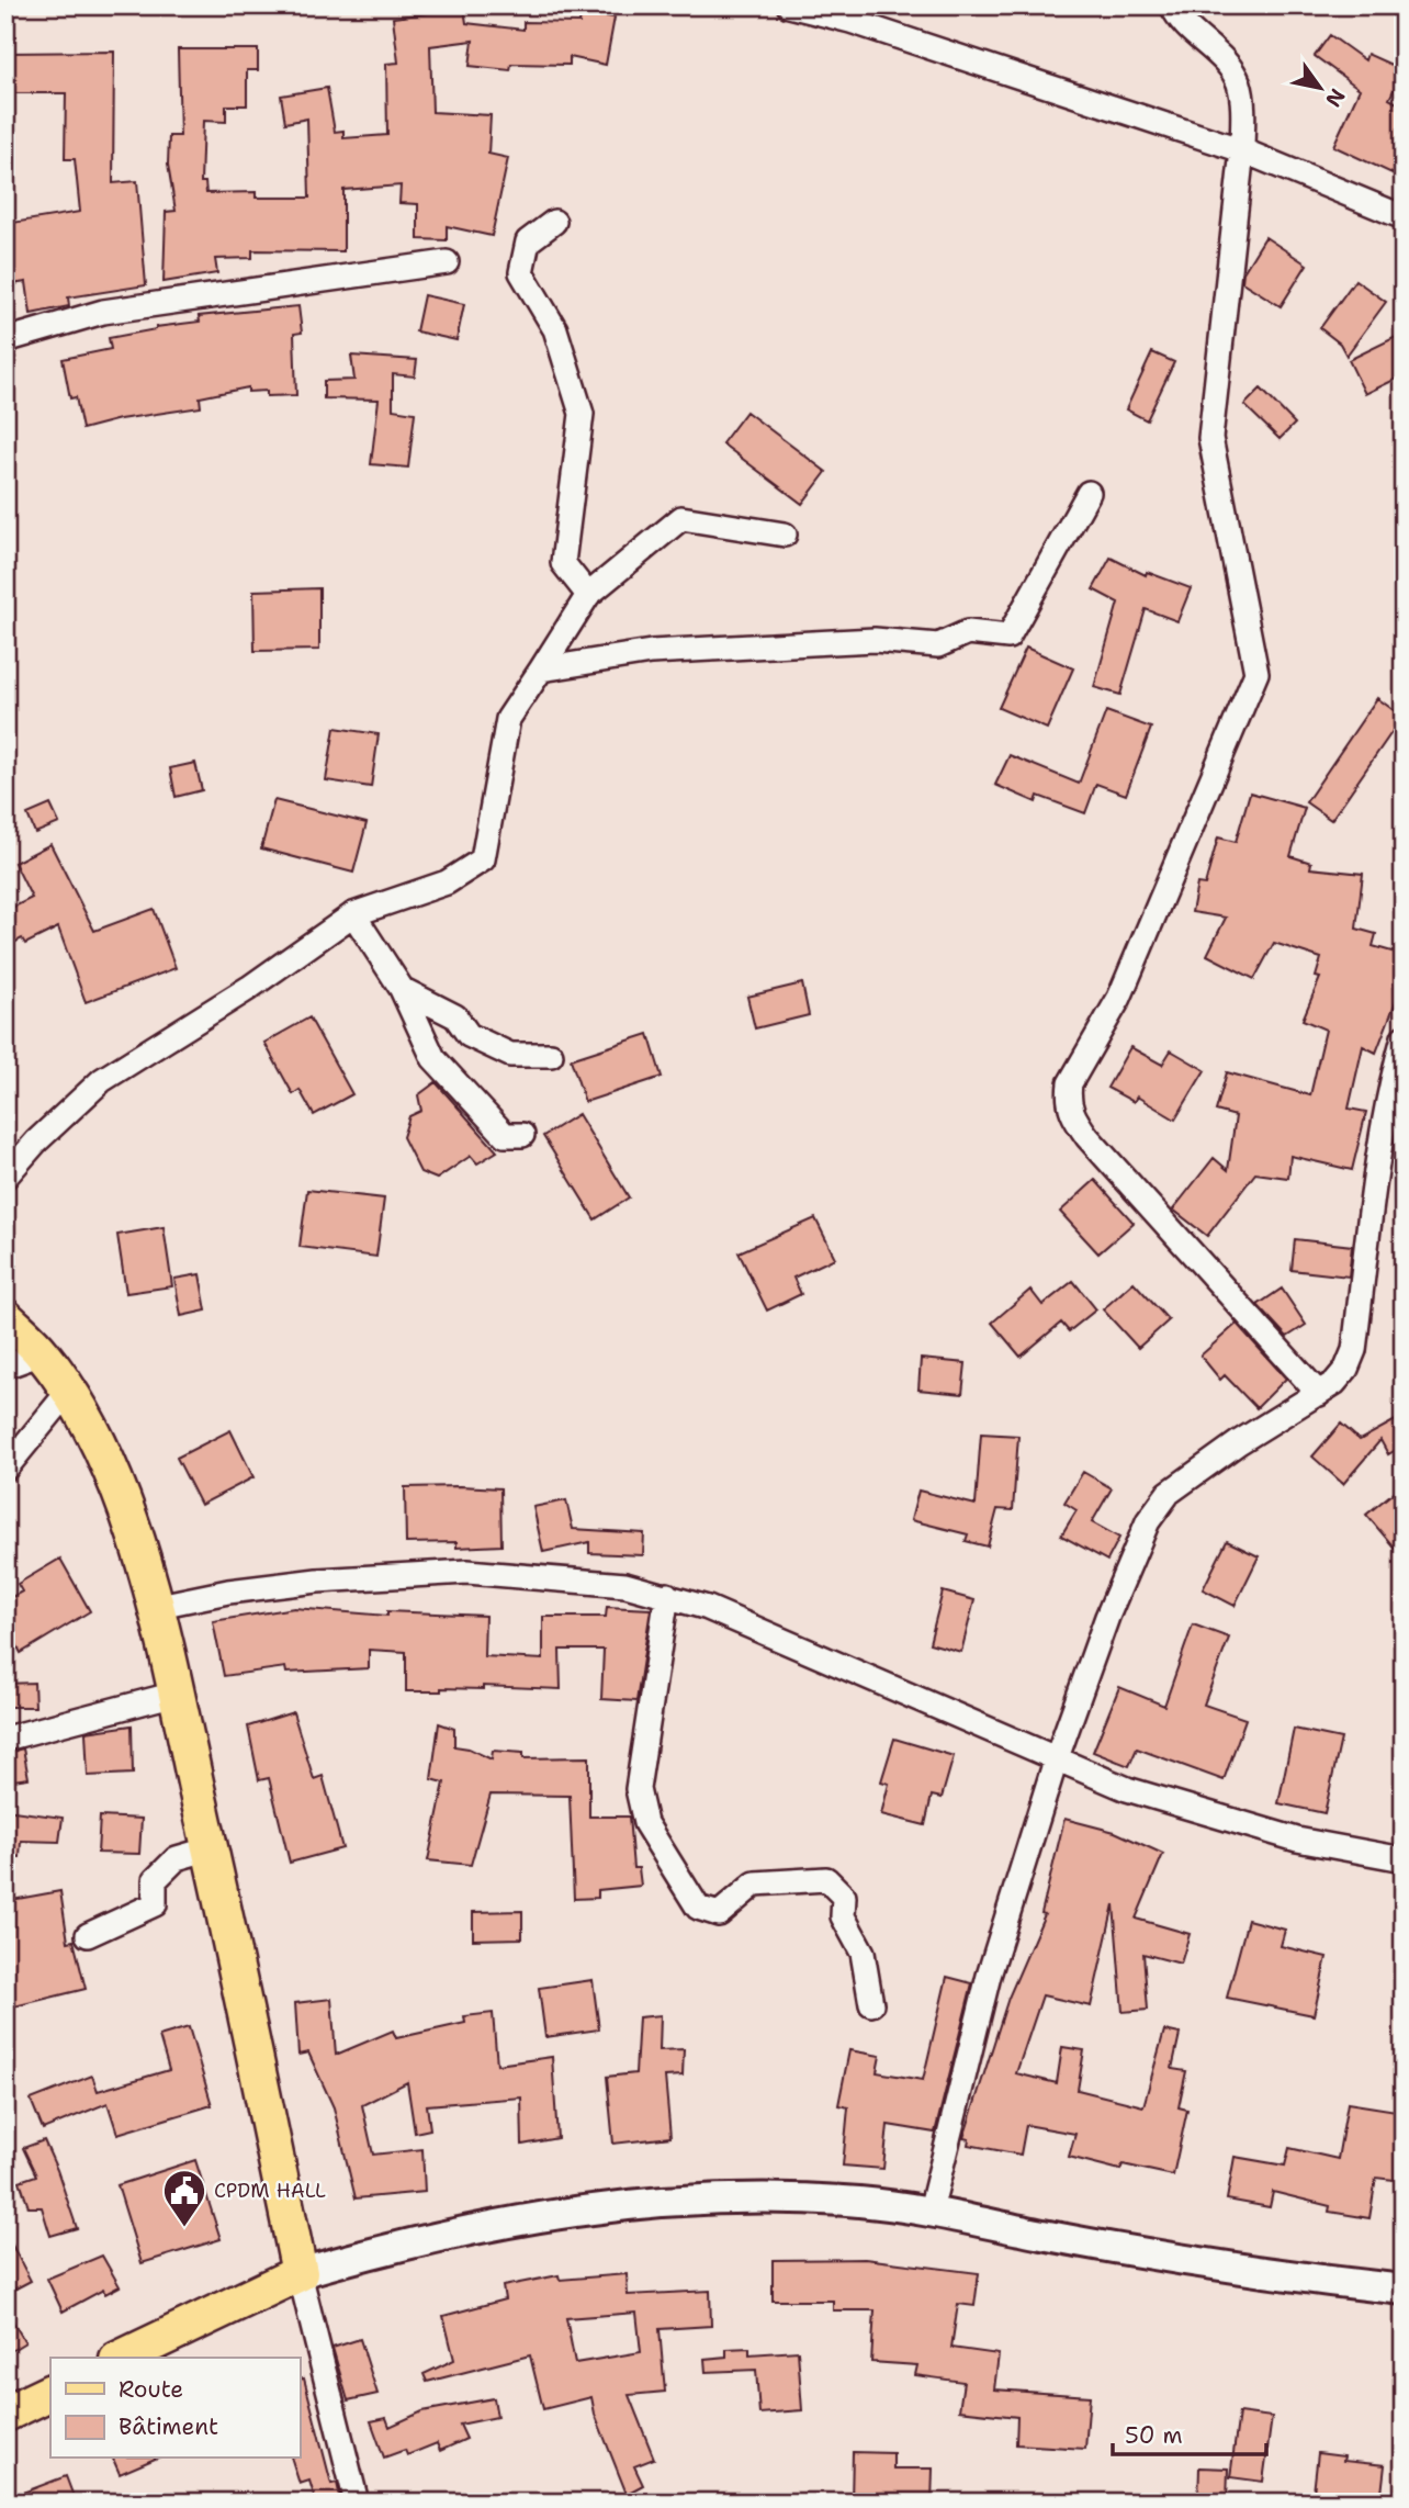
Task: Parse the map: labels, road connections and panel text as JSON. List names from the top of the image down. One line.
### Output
{"places":{"public building":["CPDM HALL"]},"legend":["Route","Bâtiment"],"scale_bar":"50 m","north":"bottom right"}
